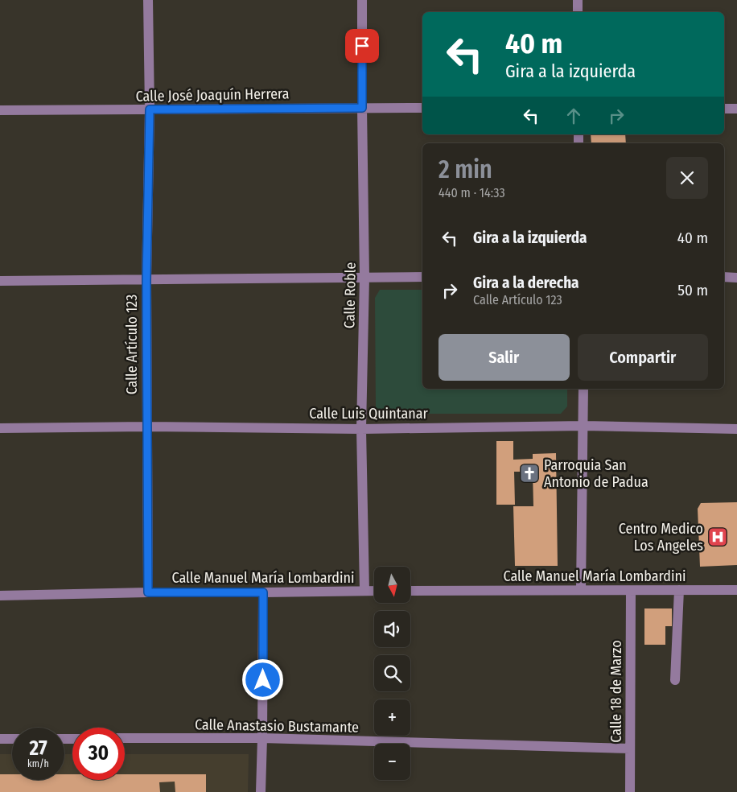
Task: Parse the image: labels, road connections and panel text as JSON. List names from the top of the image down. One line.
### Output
{"streets":{"street":["Calle José Joaquín Herrera","Calle Roble","Calle Artículo 123","Calle Luis Quintanar","Calle Manuel María Lombardini","Calle 18 de Marzo","Calle Anastasio Bustamante"]},"crossings":[["Calle José Joaquín Herrera","Calle Roble"],["Calle José Joaquín Herrera","Calle Artículo 123"],["Calle Roble","Calle Luis Quintanar"],["Calle Roble","Calle Manuel María Lombardini"],["Calle Artículo 123","Calle Luis Quintanar"],["Calle Artículo 123","Calle Manuel María Lombardini"],["Calle Manuel María Lombardini","Calle 18 de Marzo"],["Calle 18 de Marzo","Calle Anastasio Bustamante"]],"places":{"church":["Parroquia San Antonio de Padua"],"hospital":["Centro Medico Los Angeles"]},"north":"bottom","page":{"turn":["40 m","Gira a la izquierda"],"heading":["2 min","440 m · 14:33"],"list":[{"name":"Gira a la izquierda","value":"40 m"},{"name":"Gira a la derecha","note":"Calle Artículo 123","value":"50 m"}],"buttons":["Salir","Compartir"],"map_buttons":["+","−"],"speed":"27 km/h","limit":"30"}}
